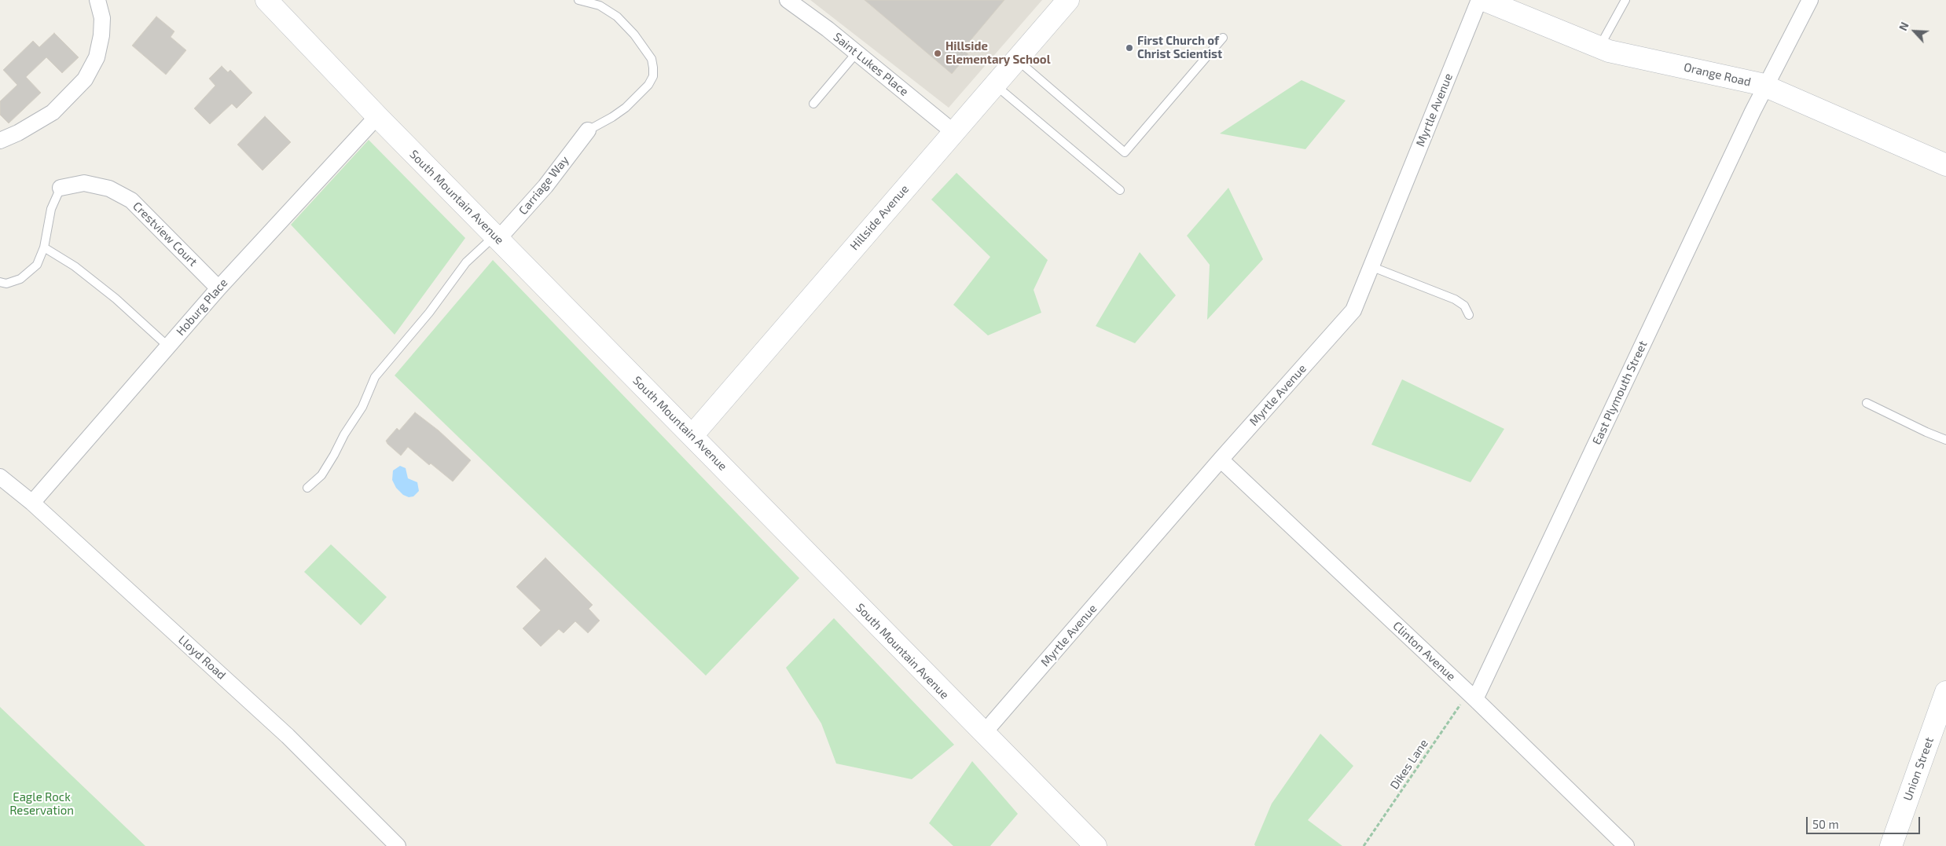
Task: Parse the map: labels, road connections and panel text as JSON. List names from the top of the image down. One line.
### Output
{"streets":{"street":["Saint Lukes Place","Orange Road","Myrtle Avenue","Carriage Way","South Mountain Avenue","Hillside Avenue","Crestview Court","Hoburg Place","East Plymouth Street","Clinton Avenue","Lloyd Road","Union Street"],"path":["Dikes Lane"]},"crossings":[["Saint Lukes Place","Hillside Avenue"],["Orange Road","East Plymouth Street"],["Myrtle Avenue","South Mountain Avenue"],["Myrtle Avenue","Clinton Avenue"],["Carriage Way","South Mountain Avenue"],["South Mountain Avenue","Hillside Avenue"],["South Mountain Avenue","Hoburg Place"],["Crestview Court","Hoburg Place"],["Hoburg Place","Lloyd Road"],["East Plymouth Street","Clinton Avenue"],["East Plymouth Street","Dikes Lane"],["Clinton Avenue","Dikes Lane"]],"parks":["Eagle Rock Reservation"],"places":["First Church of Christ Scientist","Hillside Elementary School"],"scale_bar":"50 m","north":"top left"}
